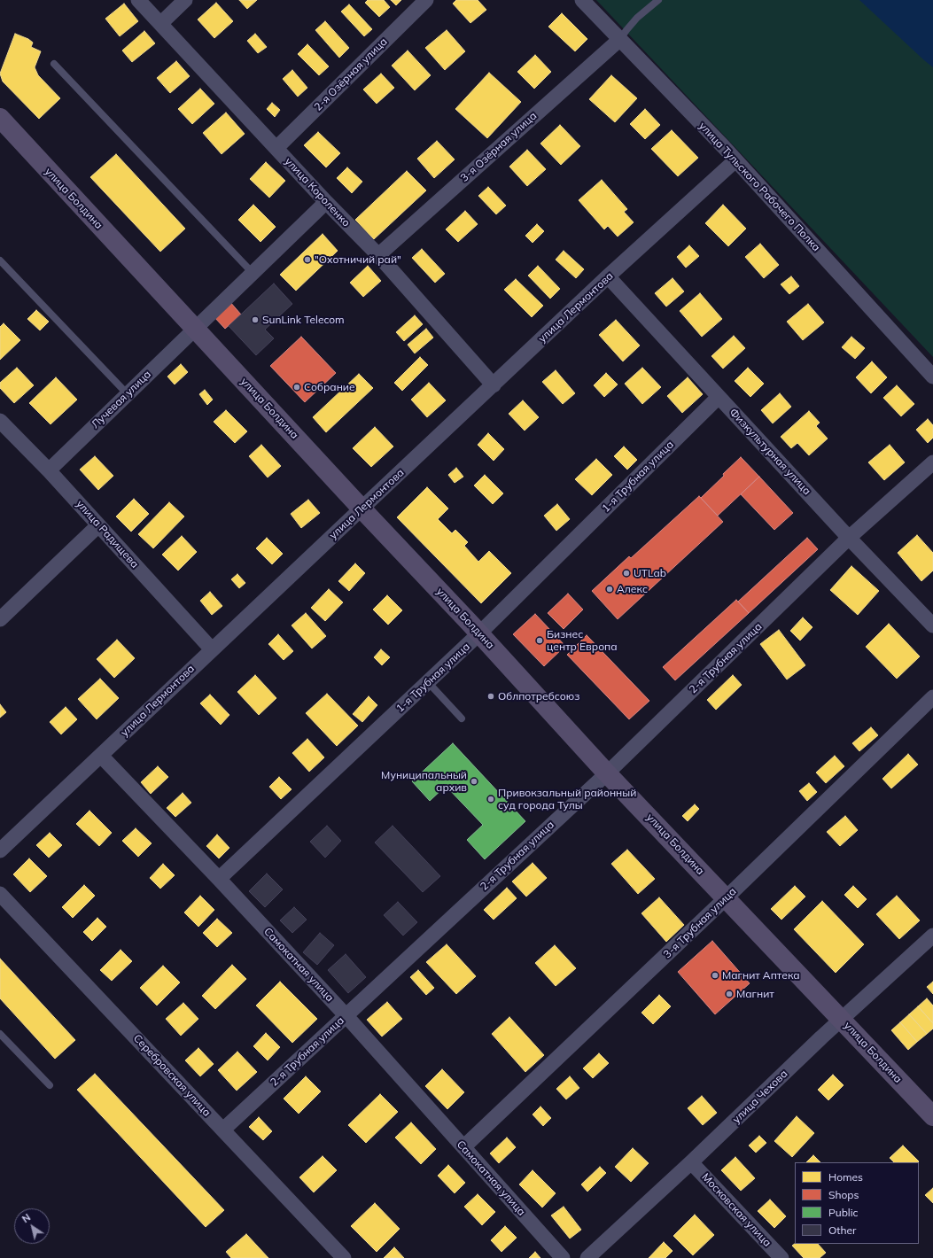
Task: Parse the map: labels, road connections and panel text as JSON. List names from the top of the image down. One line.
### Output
{"streets":{"main road":["улица Болдина"],"street":["2-я Озёрная улица","3-я Озёрная улица","улица Тульского Рабочего Полка","улица Короленко","улица Лермонтова","Лучевая улица","Физкультурная улица","1-я Трубная улица","улица Радищева","2-я Трубная улица","3-я Трубная улица","Самокатная улица","Серебровская улица","улица Чехова","Московская улица"]},"crossings":[["2-я Озёрная улица","улица Короленко"],["3-я Озёрная улица","улица Тульского Рабочего Полка"],["3-я Озёрная улица","улица Короленко"],["улица Тульского Рабочего Полка","улица Лермонтова"],["улица Короленко","улица Лермонтова"],["улица Короленко","Лучевая улица"],["улица Болдина","улица Лермонтова"],["улица Болдина","Лучевая улица"],["улица Болдина","1-я Трубная улица"],["улица Болдина","2-я Трубная улица"],["улица Болдина","3-я Трубная улица"],["улица Болдина","улица Чехова"],["улица Лермонтова","Физкультурная улица"],["улица Лермонтова","улица Радищева"],["улица Лермонтова","Самокатная улица"],["Лучевая улица","улица Радищева"],["Физкультурная улица","1-я Трубная улица"],["Физкультурная улица","2-я Трубная улица"],["1-я Трубная улица","Самокатная улица"],["2-я Трубная улица","Самокатная улица"],["2-я Трубная улица","Серебровская улица"],["3-я Трубная улица","Самокатная улица"],["улица Чехова","Московская улица"]],"places":["\"Охотничий рай\"","SunLink Telecom","Собрание","UTLab","Алекс","Бизнес центр Европа","Облпотребсоюз","Муниципальный архив","Привокзальный районный суд города Тулы","Магнит Аптека","Магнит"],"legend":["Homes","Shops","Public","Other"],"north":"top left"}
